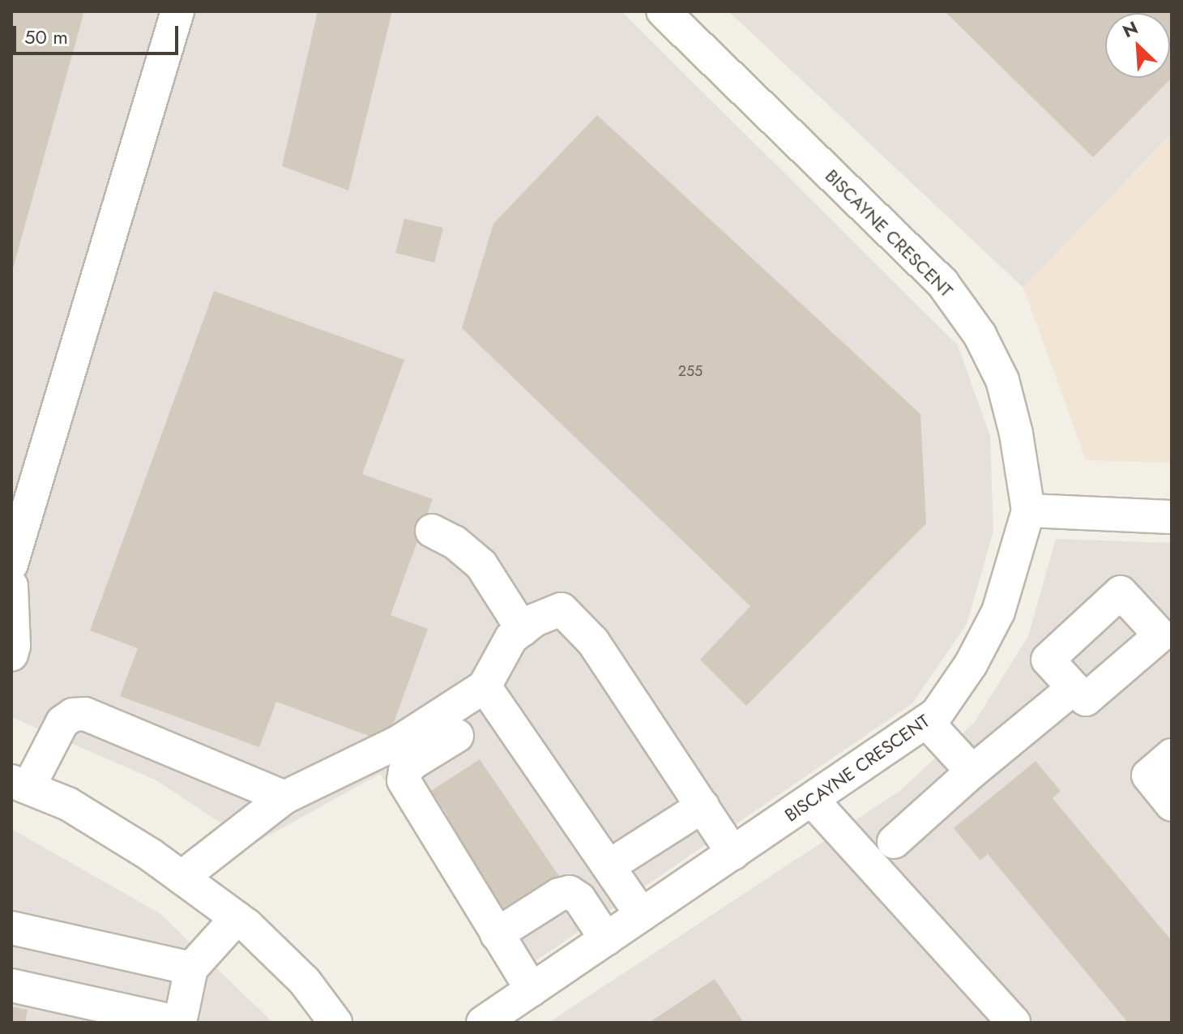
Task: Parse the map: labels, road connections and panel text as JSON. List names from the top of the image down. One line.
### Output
{"streets":{"street":["BISCAYNE CRESCENT"]},"house_numbers":["255"],"scale_bar":"50 m","north":"top left"}
